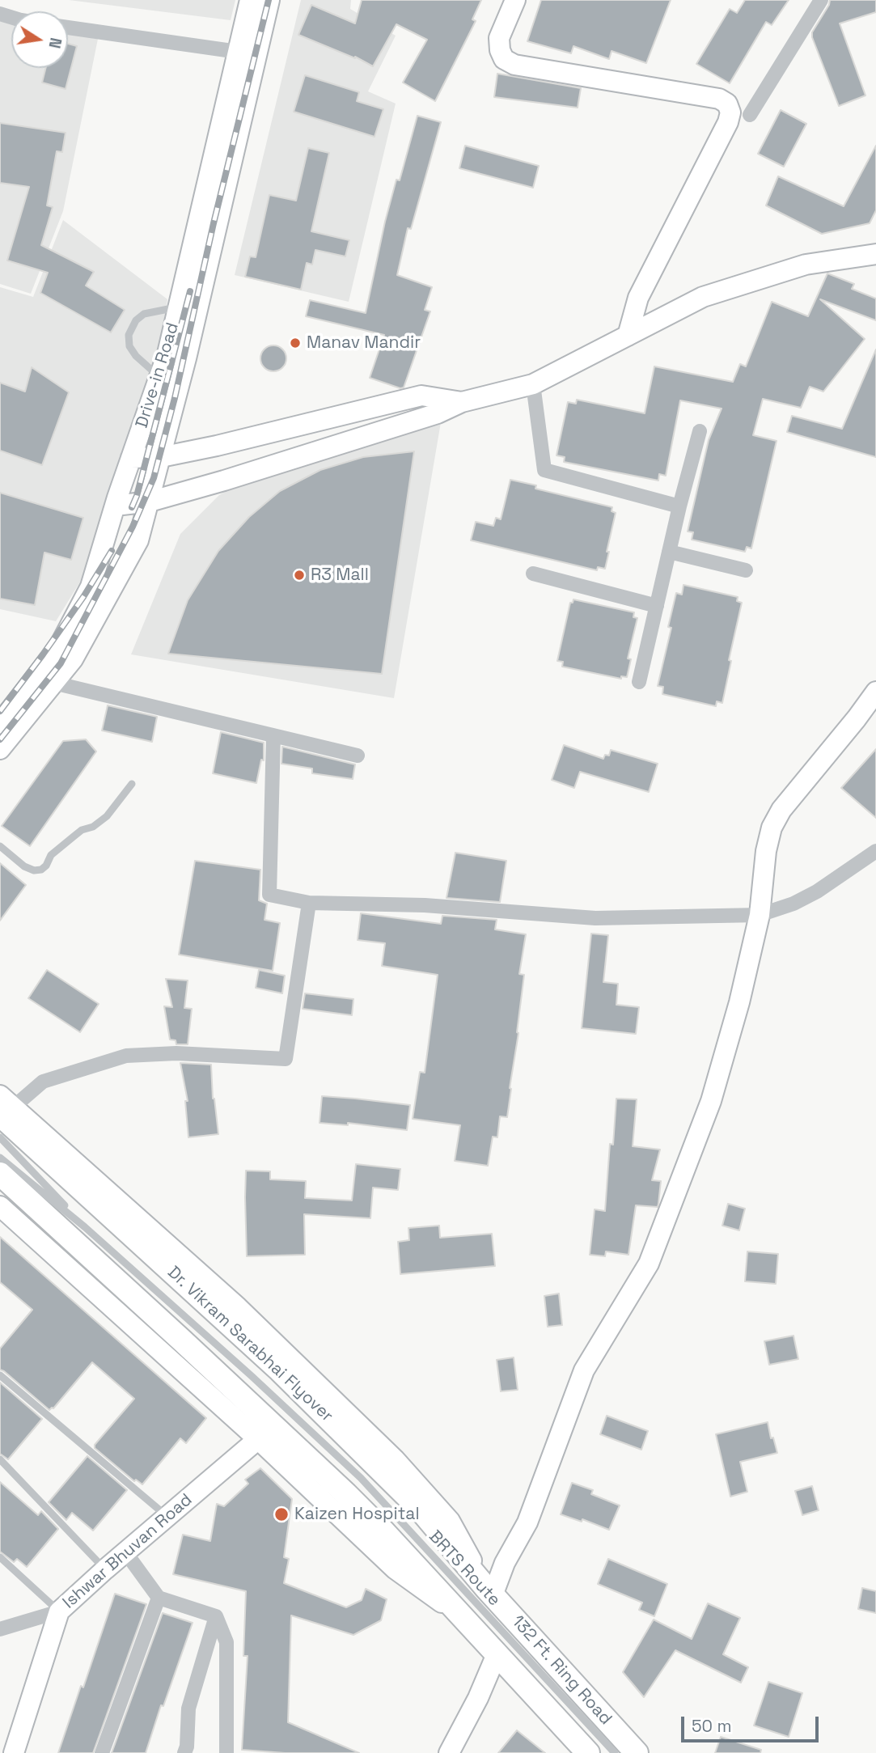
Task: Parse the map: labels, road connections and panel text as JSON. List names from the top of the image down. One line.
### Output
{"streets":{"main road":["Dr. Vikram Sarabhai Flyover","132 Ft. Ring Road"],"street":["Drive-in Road","Ishwar Bhuvan Road"],"lane":["BRTS Route"]},"crossings":[["Dr. Vikram Sarabhai Flyover","132 Ft. Ring Road"]],"places":["Manav Mandir","R3 Mall","Kaizen Hospital"],"scale_bar":"50 m","north":"right"}
